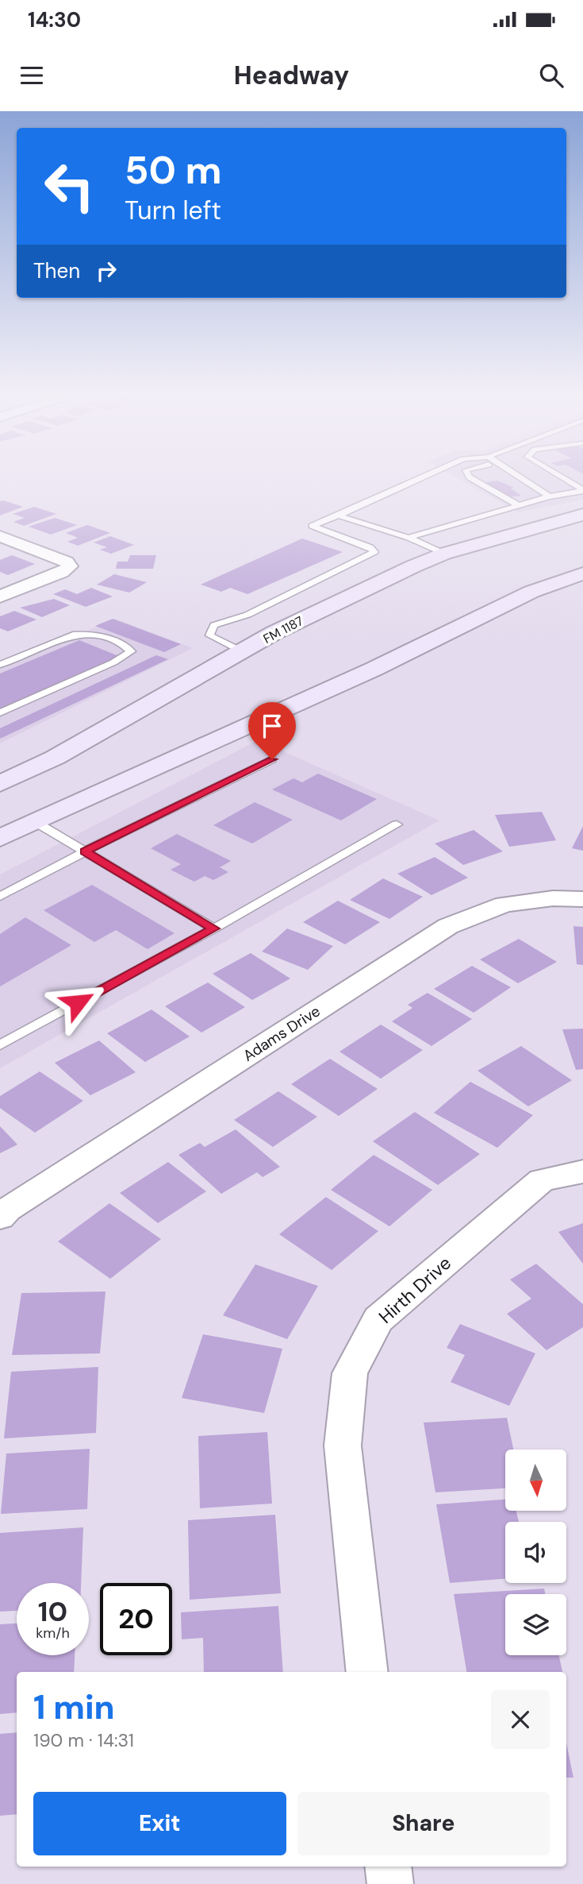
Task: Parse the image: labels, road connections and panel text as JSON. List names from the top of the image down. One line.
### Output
{"streets":{"main road":["FM 1187"],"street":["Adams Drive","Hirth Drive"]},"north":"bottom","page":{"status":"14:30","header":"Headway","turn":["50 m","Turn left"],"then":"Then","speed":"10 km/h","limit":"20","heading":["1 min","190 m · 14:31"],"buttons":["Exit","Share"]}}
